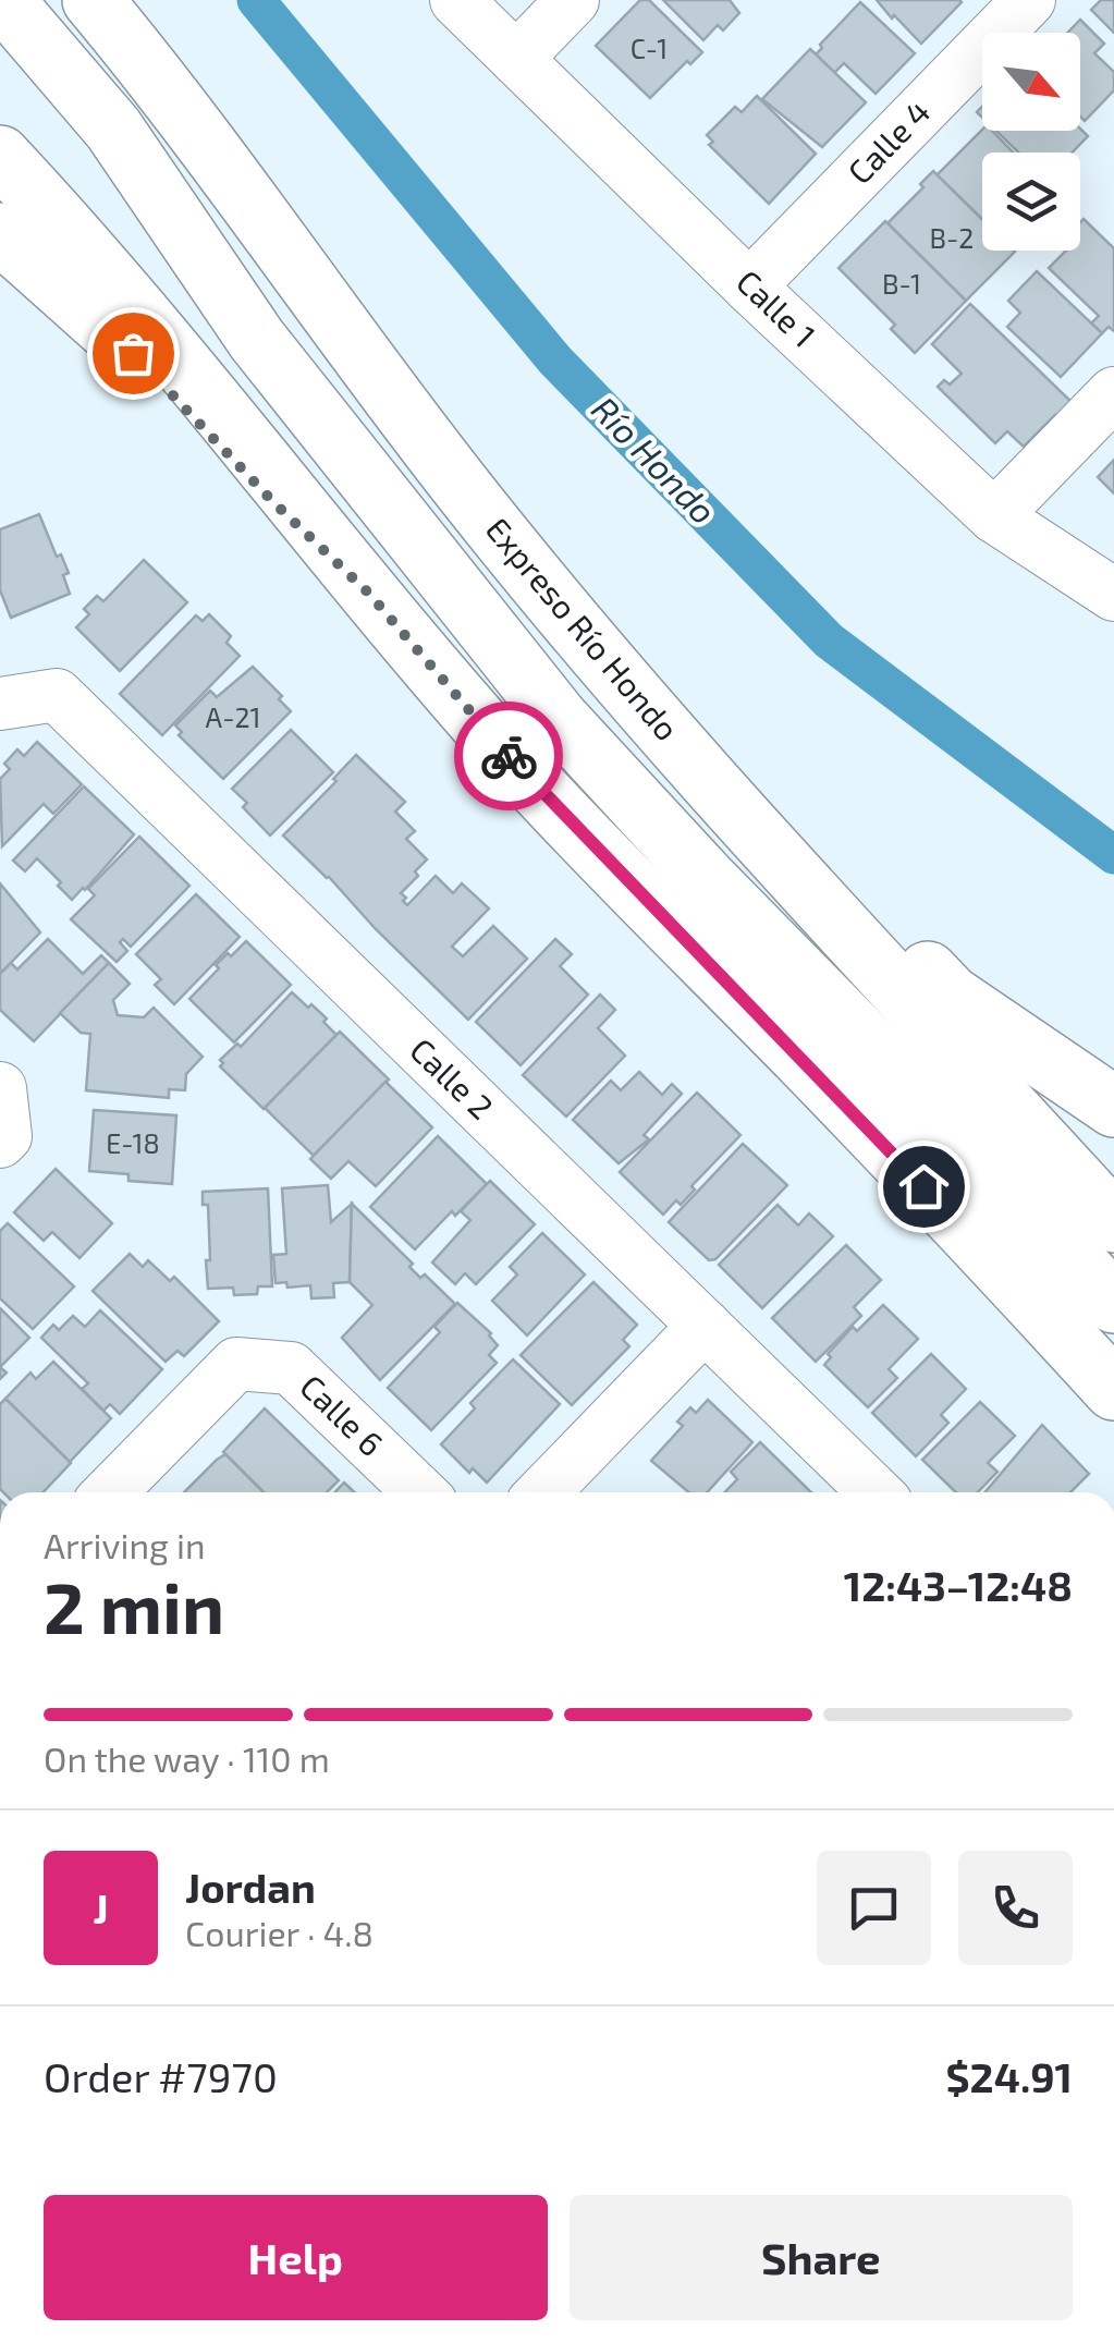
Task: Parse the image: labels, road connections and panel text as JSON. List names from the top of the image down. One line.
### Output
{"streets":{"highway":["Expreso Río Hondo"],"street":["Calle 4","Calle 1","Calle 2","Calle 6"]},"crossings":[["Calle 4","Calle 1"]],"water":["Río Hondo"],"house_numbers":["C-1","B-2","B-1","A-21","E-18"],"north":"bottom right","page":{"heading":["2 min","Arriving in","12:43–12:48"],"panel":["Jordan","Courier · 4.8","Order #7970","$24.91"],"bar":"On the way · 110 m","round":"J","buttons":["Help","Share"]}}
